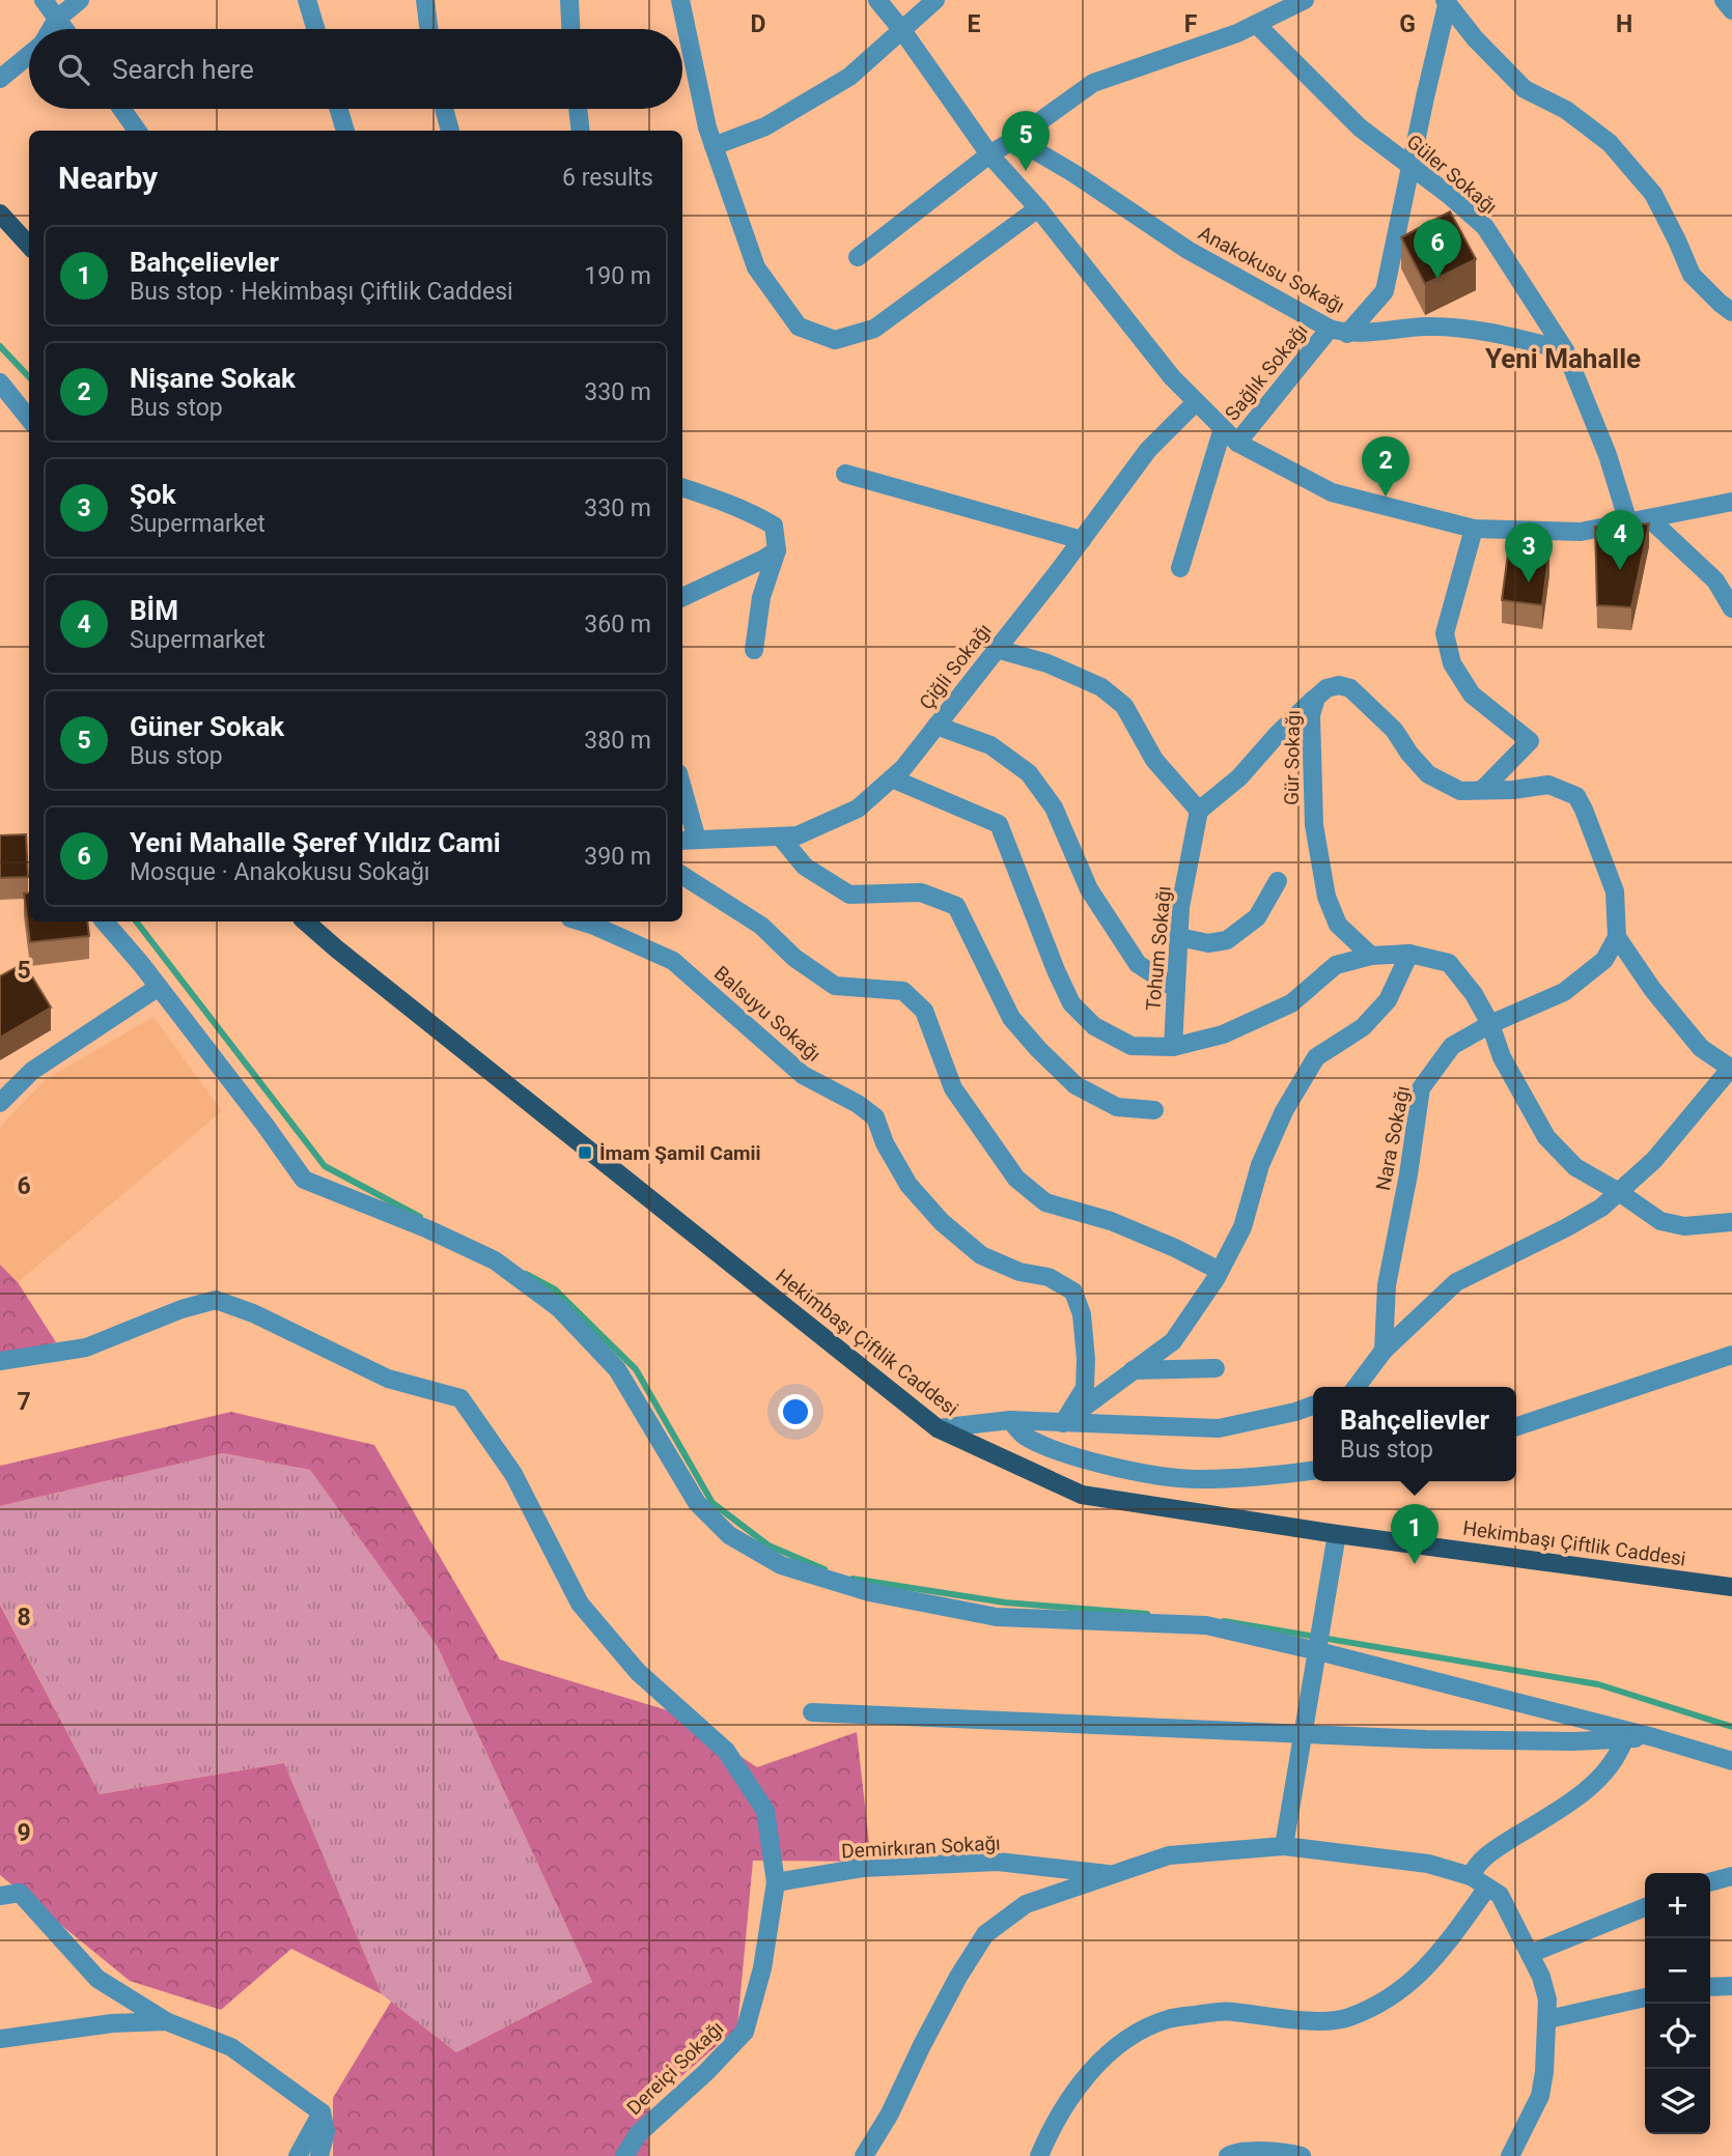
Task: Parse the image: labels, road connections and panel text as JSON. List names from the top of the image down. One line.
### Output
{"streets":{"main road":["Hekimbaşı Çiftlik Caddesi"],"street":["Güler Sokağı","Anakokusu Sokağı","Sağlık Sokağı","Çiğli Sokağı","Gür Sokağı","Tohum Sokağı","Balsuyu Sokağı","Nara Sokağı","Demirkıran Sokağı","Dereiçi Sokağı"]},"crossings":[["Güler Sokağı","Anakokusu Sokağı"],["Güler Sokağı","Sağlık Sokağı"],["Anakokusu Sokağı","Sağlık Sokağı"],["Gür Sokağı","Nara Sokağı"],["Demirkıran Sokağı","Dereiçi Sokağı"]],"districts":["Yeni Mahalle"],"places":{"transit":["İmam Şamil Camii"]},"page":{"search":"Search here","pins":["5","6","2","4","3","1"],"heading":["Nearby","6 results"],"list":[{"mark":"1","name":"Bahçelievler","note":"Bus stop · Hekimbaşı Çiftlik Caddesi","value":"190 m"},{"mark":"2","name":"Nişane Sokak","note":"Bus stop","value":"330 m"},{"mark":"3","name":"Şok","note":"Supermarket","value":"330 m"},{"mark":"4","name":"BİM","note":"Supermarket","value":"360 m"},{"mark":"5","name":"Güner Sokak","note":"Bus stop","value":"380 m"},{"mark":"6","name":"Yeni Mahalle Şeref Yıldız Cami","note":"Mosque · Anakokusu Sokağı","value":"390 m"}],"popup":["Bahçelievler","Bus stop"],"map_buttons":["+","−"]},"grid":{"columns":["D","E","F","G","H"],"rows":["5","6","7","8","9"]}}
